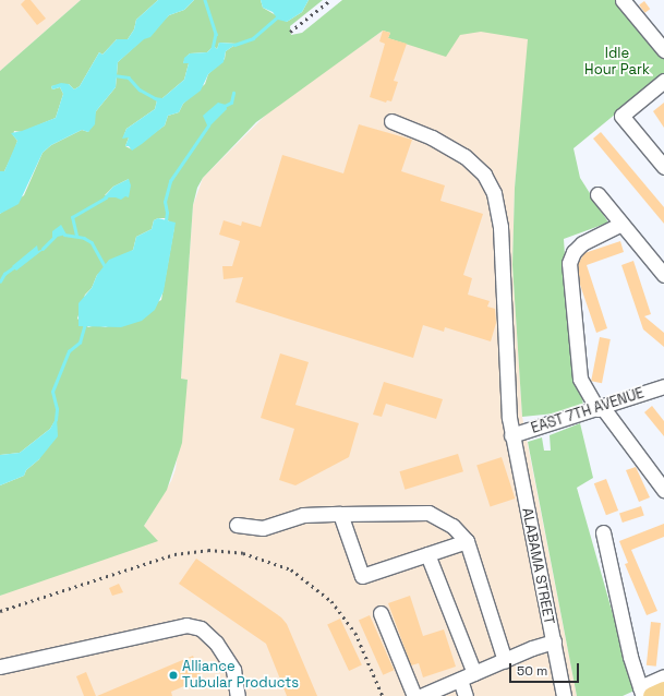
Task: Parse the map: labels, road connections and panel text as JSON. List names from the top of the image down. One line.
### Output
{"streets":{"street":["EAST 7TH AVENUE","ALABAMA STREET"]},"crossings":[["EAST 7TH AVENUE","ALABAMA STREET"]],"parks":["Idle Hour Park"],"places":["Alliance Tubular Products"],"scale_bar":"50 m"}
